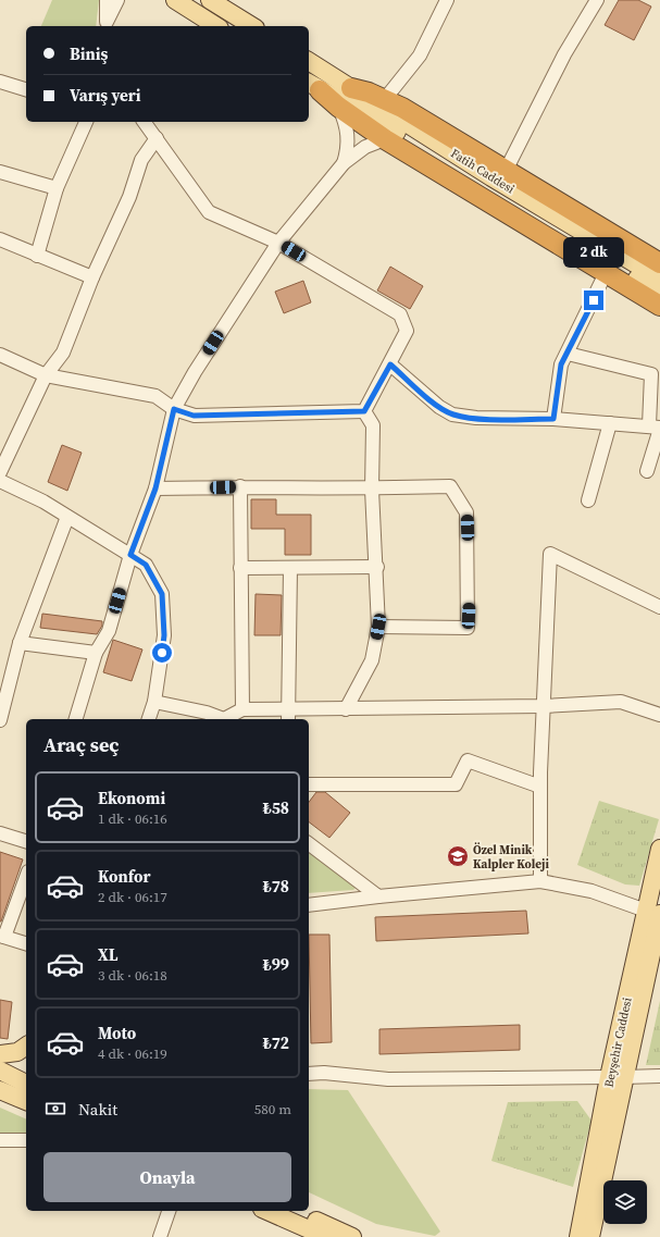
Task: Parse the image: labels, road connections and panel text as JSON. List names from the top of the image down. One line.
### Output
{"streets":{"main road":["Fatih Caddesi","Beyşehir Caddesi"]},"places":{"school or university":["Özel Minik Kalpler Koleji"]},"page":{"banner":["Biniş","Varış yeri"],"bubble":"2 dk","heading":"Araç seç","list":[{"name":"Ekonomi","note":"1 dk · 06:16","value":"₺58"},{"name":"Konfor","note":"2 dk · 06:17","value":"₺78"},{"name":"XL","note":"3 dk · 06:18","value":"₺99"},{"name":"Moto","note":"4 dk · 06:19","value":"₺72"}],"pay":["Nakit","580 m"],"buttons":"Onayla"}}
